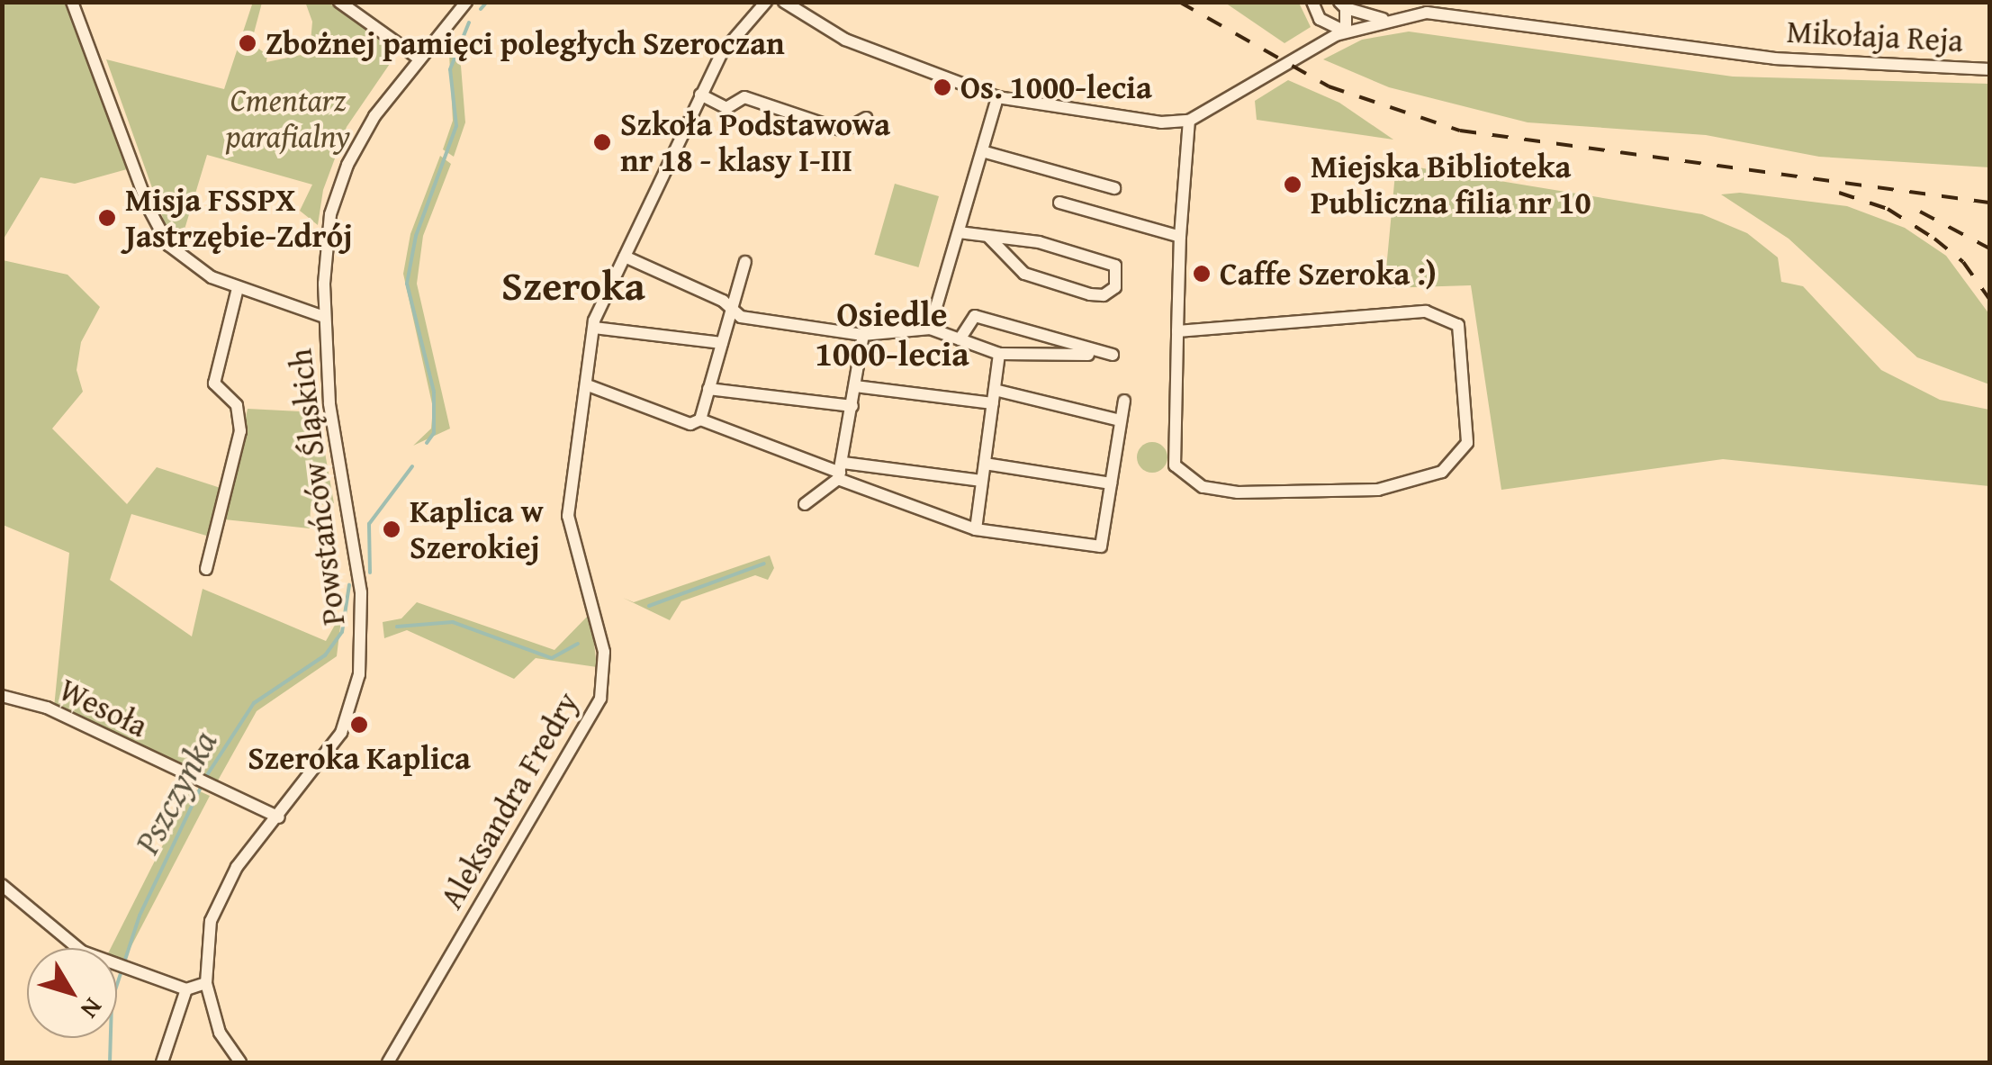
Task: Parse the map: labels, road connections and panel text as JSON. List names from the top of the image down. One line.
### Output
{"streets":{"street":["Mikołaja Reja","Powstańców Śląskich","Wesoła","Aleksandra Fredry"]},"crossings":[["Powstańców Śląskich","Wesoła"]],"districts":["Szeroka","Osiedle 1000-lecia"],"water":["Pszczynka"],"parks":["Cmentarz parafialny"],"places":["Zbożnej pamięci poległych Szeroczan","Os. 1000-lecia","Szkoła Podstawowa nr 18 - klasy I-III","Miejska Biblioteka Publiczna filia nr 10","Misja FSSPX Jastrzębie-Zdrój","Caffe Szeroka :)","Kaplica w Szerokiej","Szeroka Kaplica"],"north":"bottom right"}
